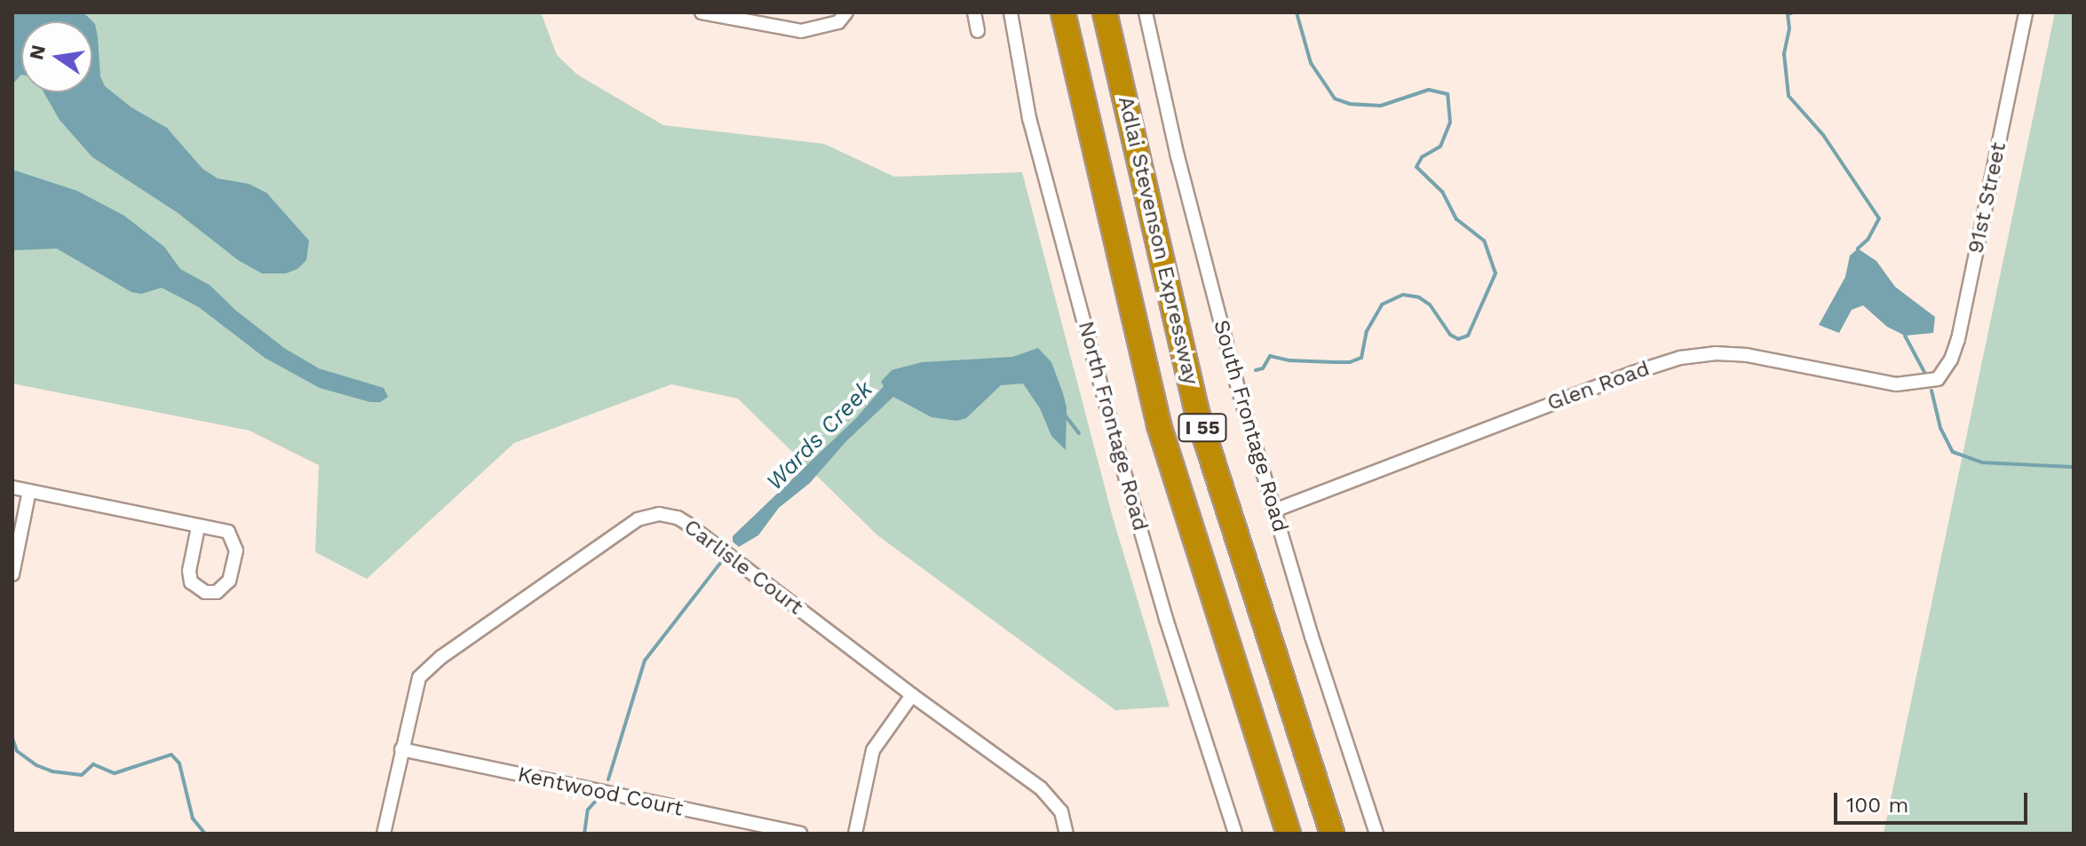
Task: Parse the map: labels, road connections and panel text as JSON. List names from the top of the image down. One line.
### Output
{"streets":{"highway":["Adlai Stevenson Expressway","I 55"],"street":["91st Street","Glen Road","North Frontage Road","South Frontage Road","Carlisle Court","Kentwood Court"]},"crossings":[["91st Street","Glen Road"],["Glen Road","South Frontage Road"],["Carlisle Court","Kentwood Court"]],"water":["Wards Creek"],"scale_bar":"100 m","north":"left"}
